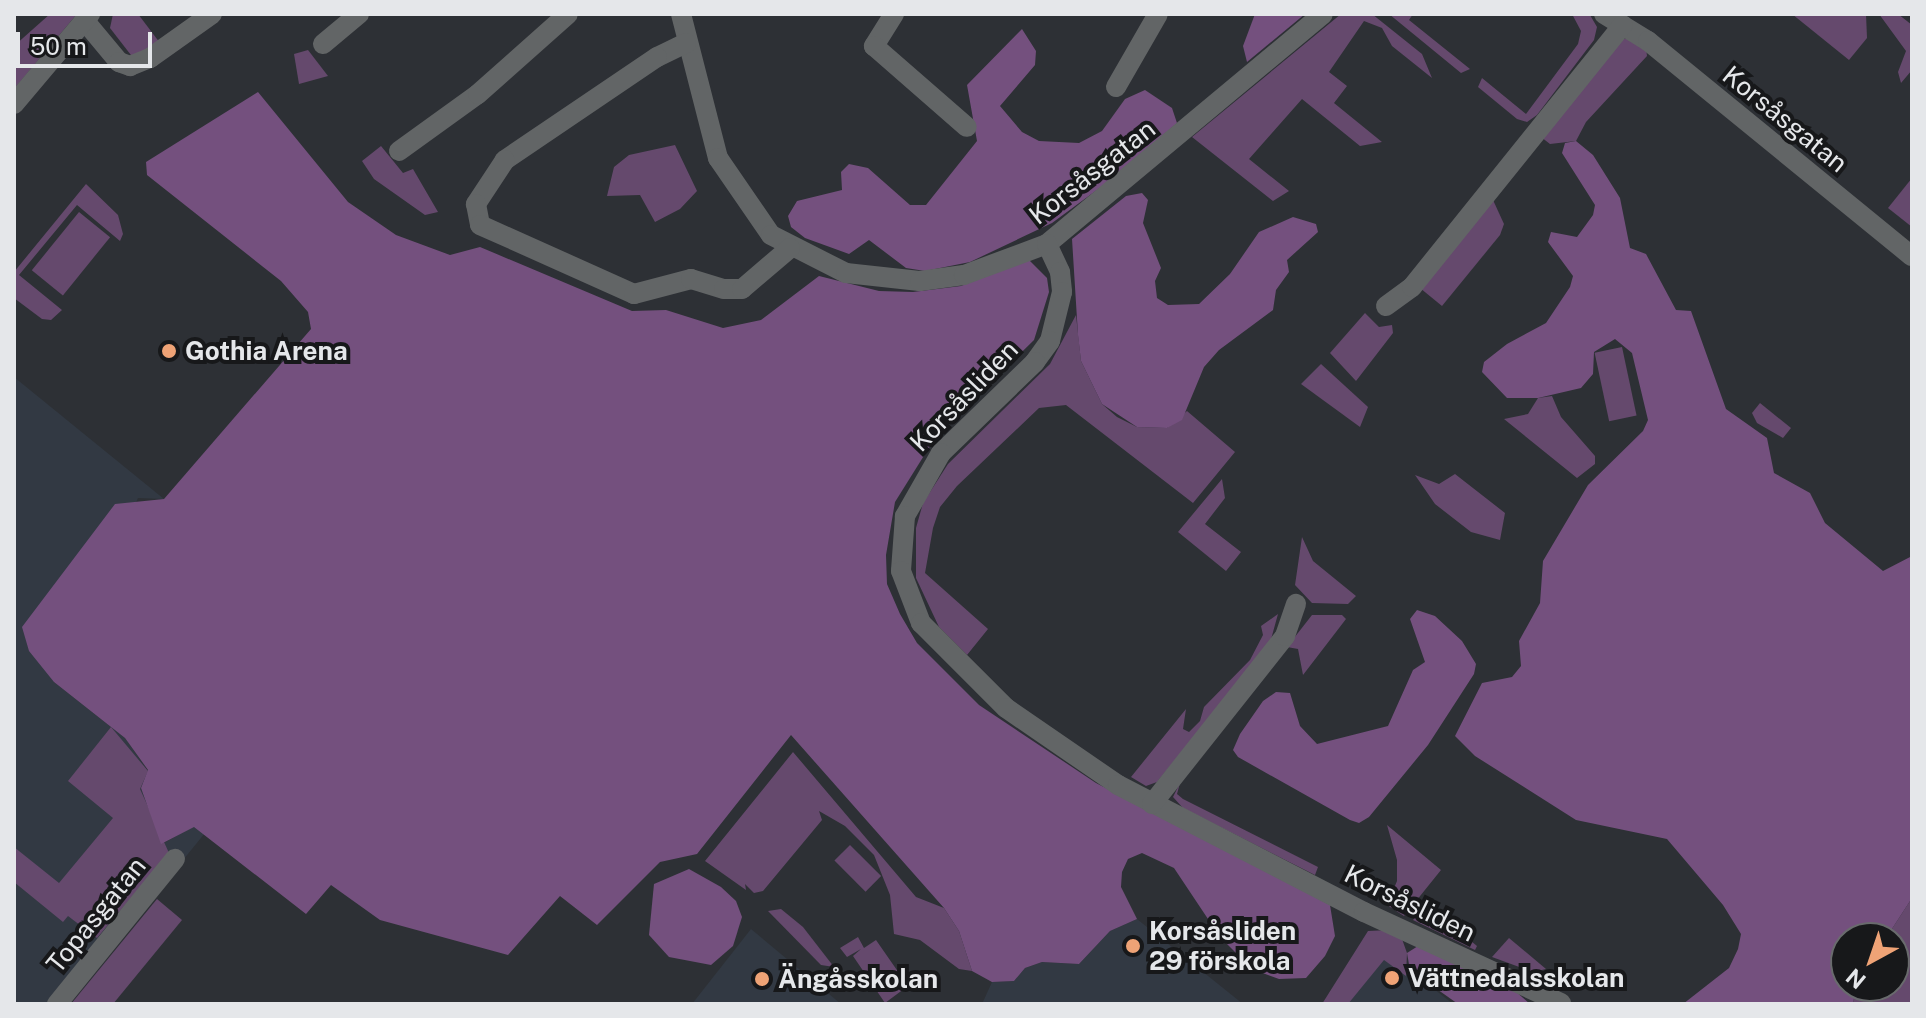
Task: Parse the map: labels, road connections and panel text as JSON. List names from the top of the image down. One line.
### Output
{"streets":{"street":["Korsåsgatan","Korsåsliden","Topasgatan"]},"crossings":[["Korsåsgatan","Korsåsliden"]],"places":["Gothia Arena","Korsåsliden 29 förskola","Vättnedalsskolan","Ängåsskolan"],"scale_bar":"50 m","north":"bottom left"}
